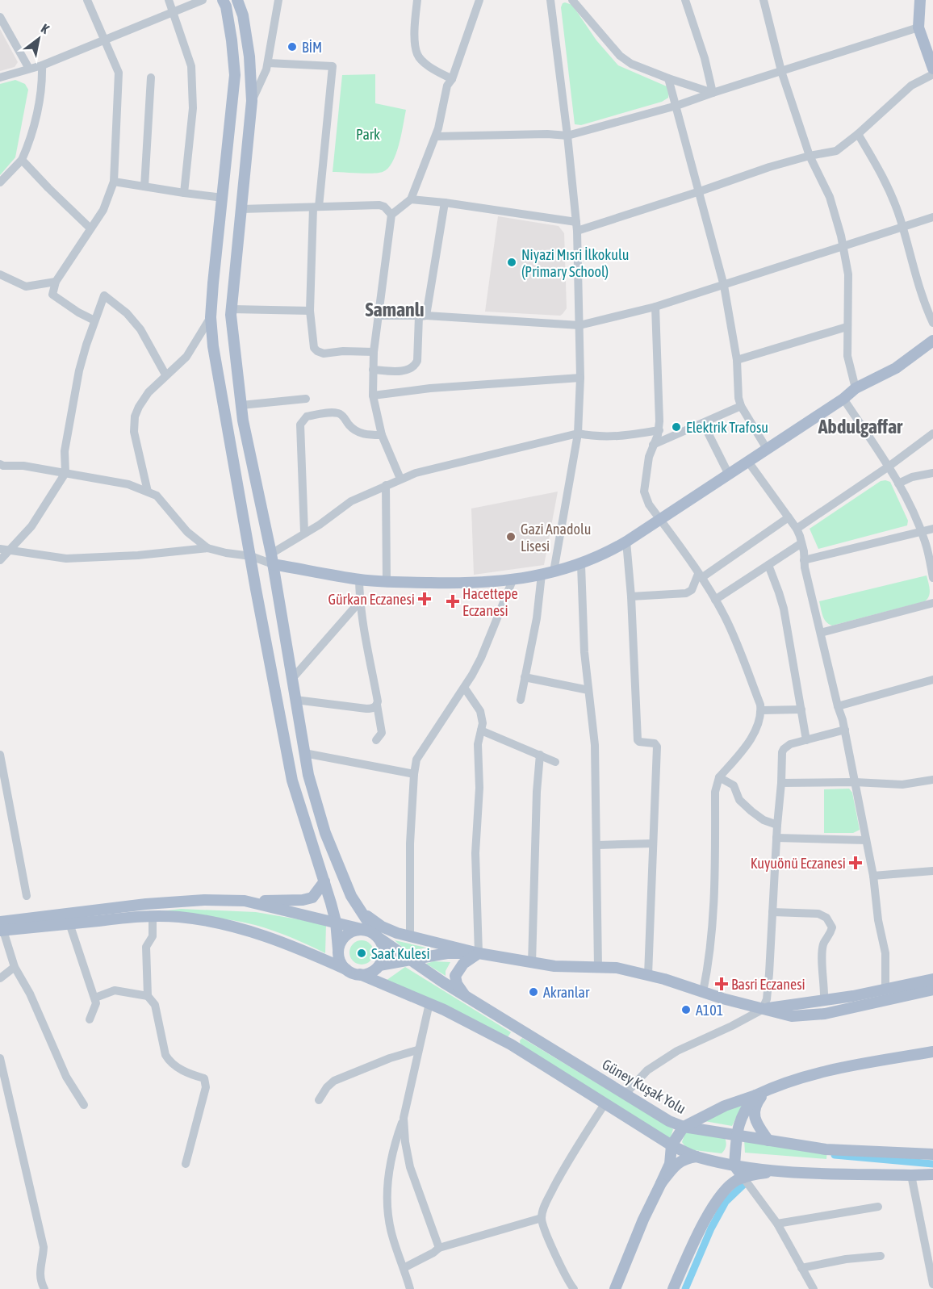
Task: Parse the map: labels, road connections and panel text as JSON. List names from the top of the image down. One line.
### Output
{"streets":{"main road":["Güney Kuşak Yolu"]},"districts":["Samanlı","Abdulgaffar"],"parks":["Park"],"places":{"other":["BİM","Niyazi Mısri İlkokulu (Primary School)","Elektrik Trafosu","Gazi Anadolu Lisesi","Saat Kulesi","Akranlar","A101"],"health":["Gürkan Eczanesi","Hacettepe Eczanesi","Kuyuönü Eczanesi","Basri Eczanesi"]},"north":"top right"}
